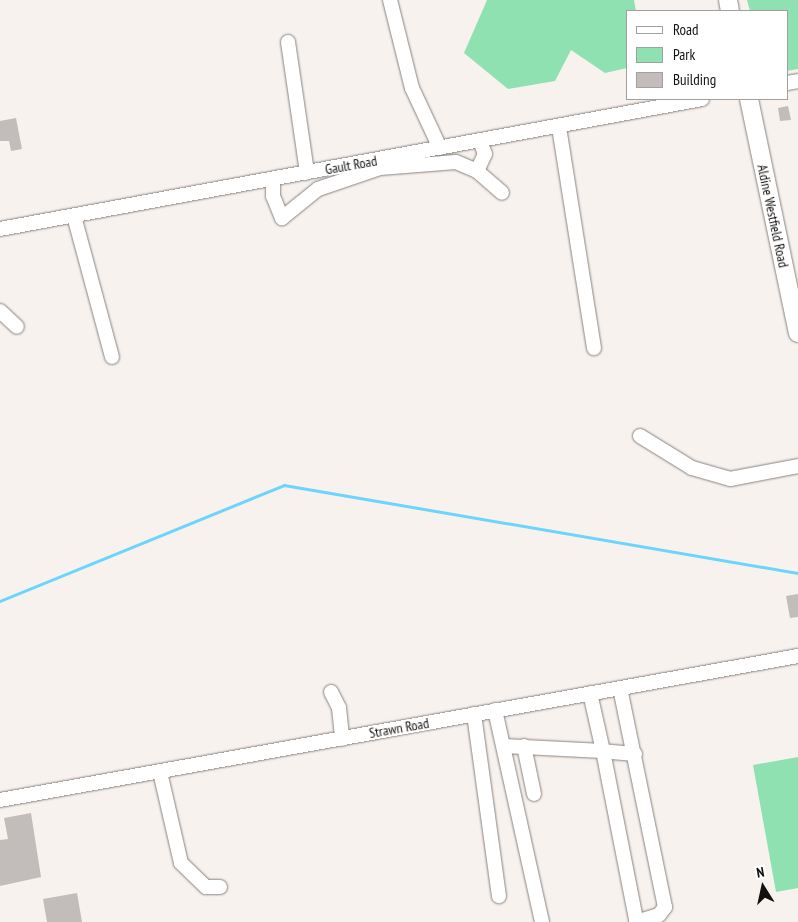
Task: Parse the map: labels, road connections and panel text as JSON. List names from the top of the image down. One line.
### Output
{"streets":{"main road":["Aldine Westfield Road"],"street":["Gault Road","Strawn Road"]},"legend":["Road","Park","Building"],"north":"top"}
